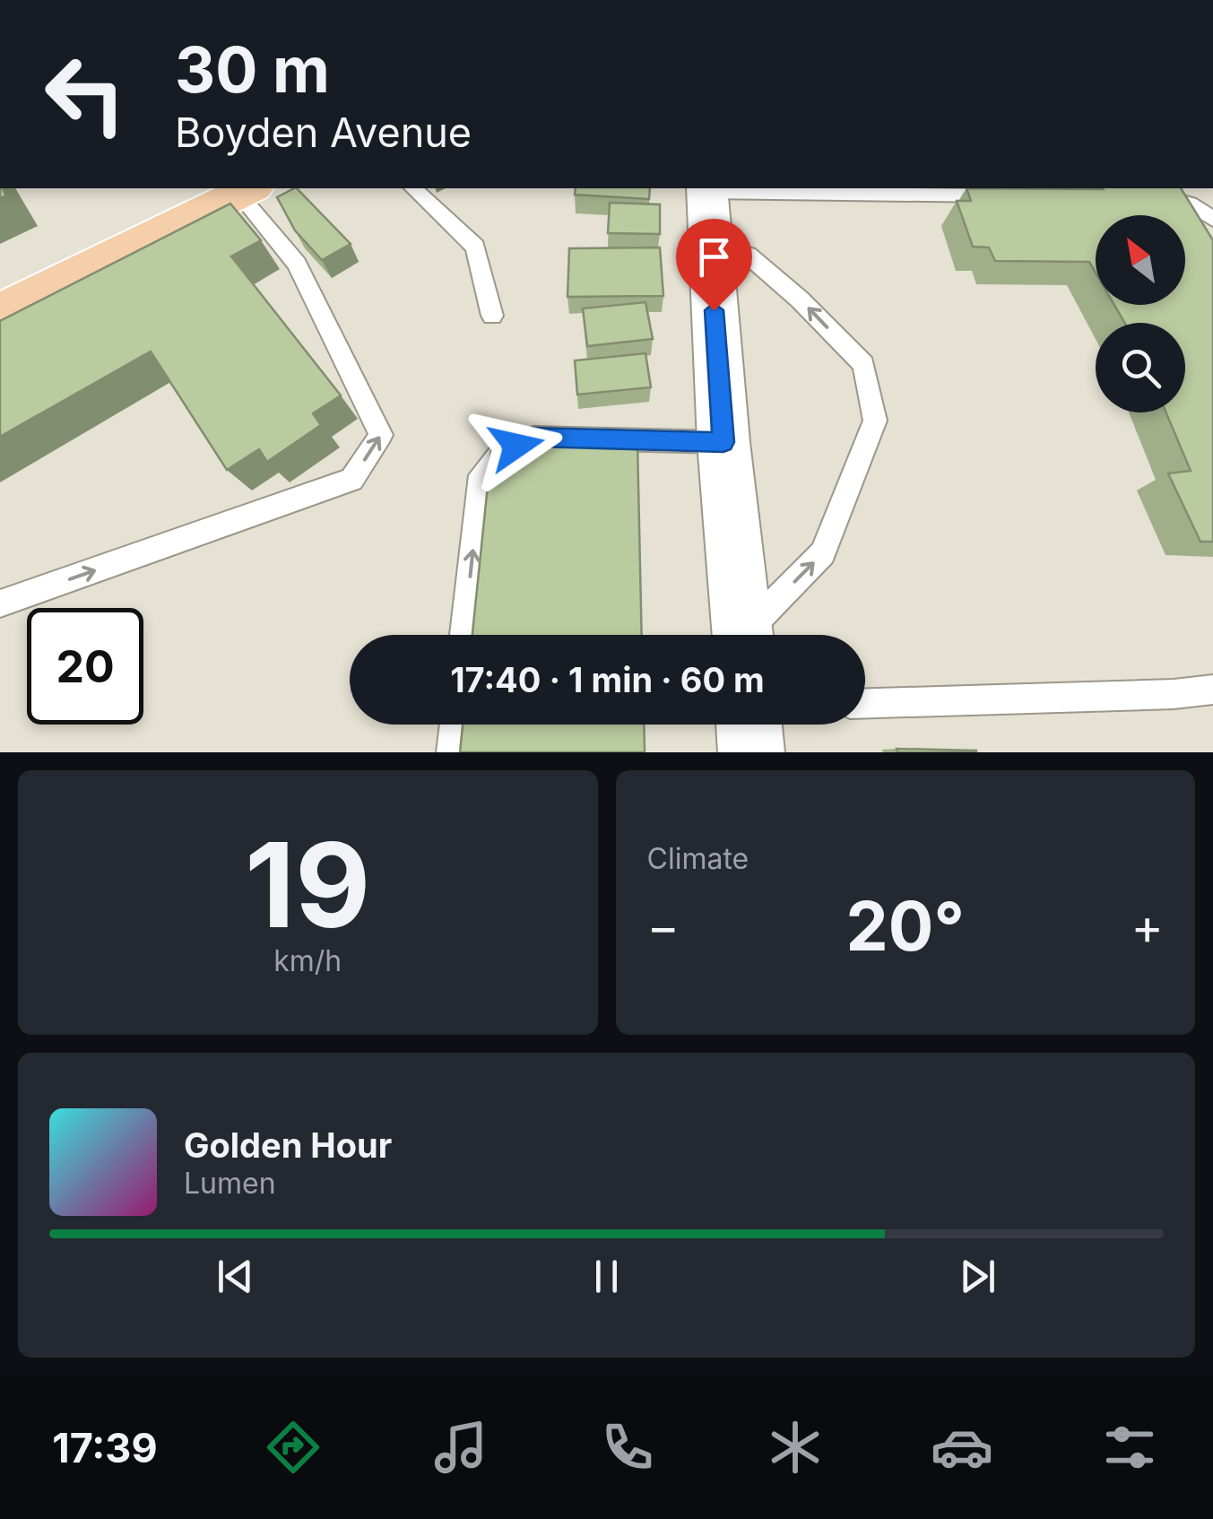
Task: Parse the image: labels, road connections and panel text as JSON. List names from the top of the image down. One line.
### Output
{"north":"top left","page":{"turn":["30 m","Boyden Avenue"],"limit":"20","trip":"17:40 · 1 min · 60 m","tile":[["19","km/h"],"Climate"],"heat":["−","20°","+"],"song":["Golden Hour","Lumen"],"tabs":"17:39"}}
